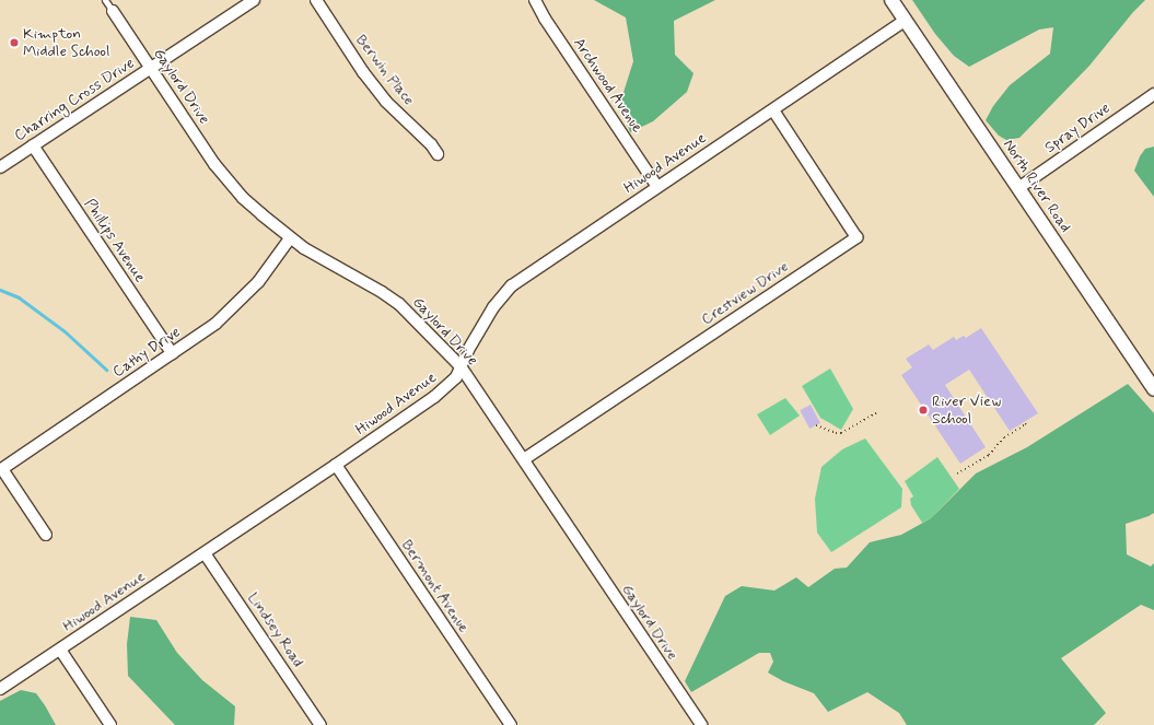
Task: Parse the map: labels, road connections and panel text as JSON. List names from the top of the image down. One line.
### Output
{"streets":{"street":["Berwin Place","Archwood Avenue","Gaylord Drive","Charring Cross Drive","Spray Drive","Hiwood Avenue","North River Road","Phillips Avenue","Crestview Drive","Cathy Drive","Bermont Avenue","Lindsey Road"]},"crossings":[["Archwood Avenue","Hiwood Avenue"],["Gaylord Drive","Charring Cross Drive"],["Gaylord Drive","Hiwood Avenue"],["Gaylord Drive","Crestview Drive"],["Gaylord Drive","Cathy Drive"],["Charring Cross Drive","Phillips Avenue"],["Spray Drive","North River Road"],["Hiwood Avenue","North River Road"],["Hiwood Avenue","Crestview Drive"],["Hiwood Avenue","Bermont Avenue"],["Hiwood Avenue","Lindsey Road"],["Phillips Avenue","Cathy Drive"]],"places":["Kimpton Middle School","River View School"]}
